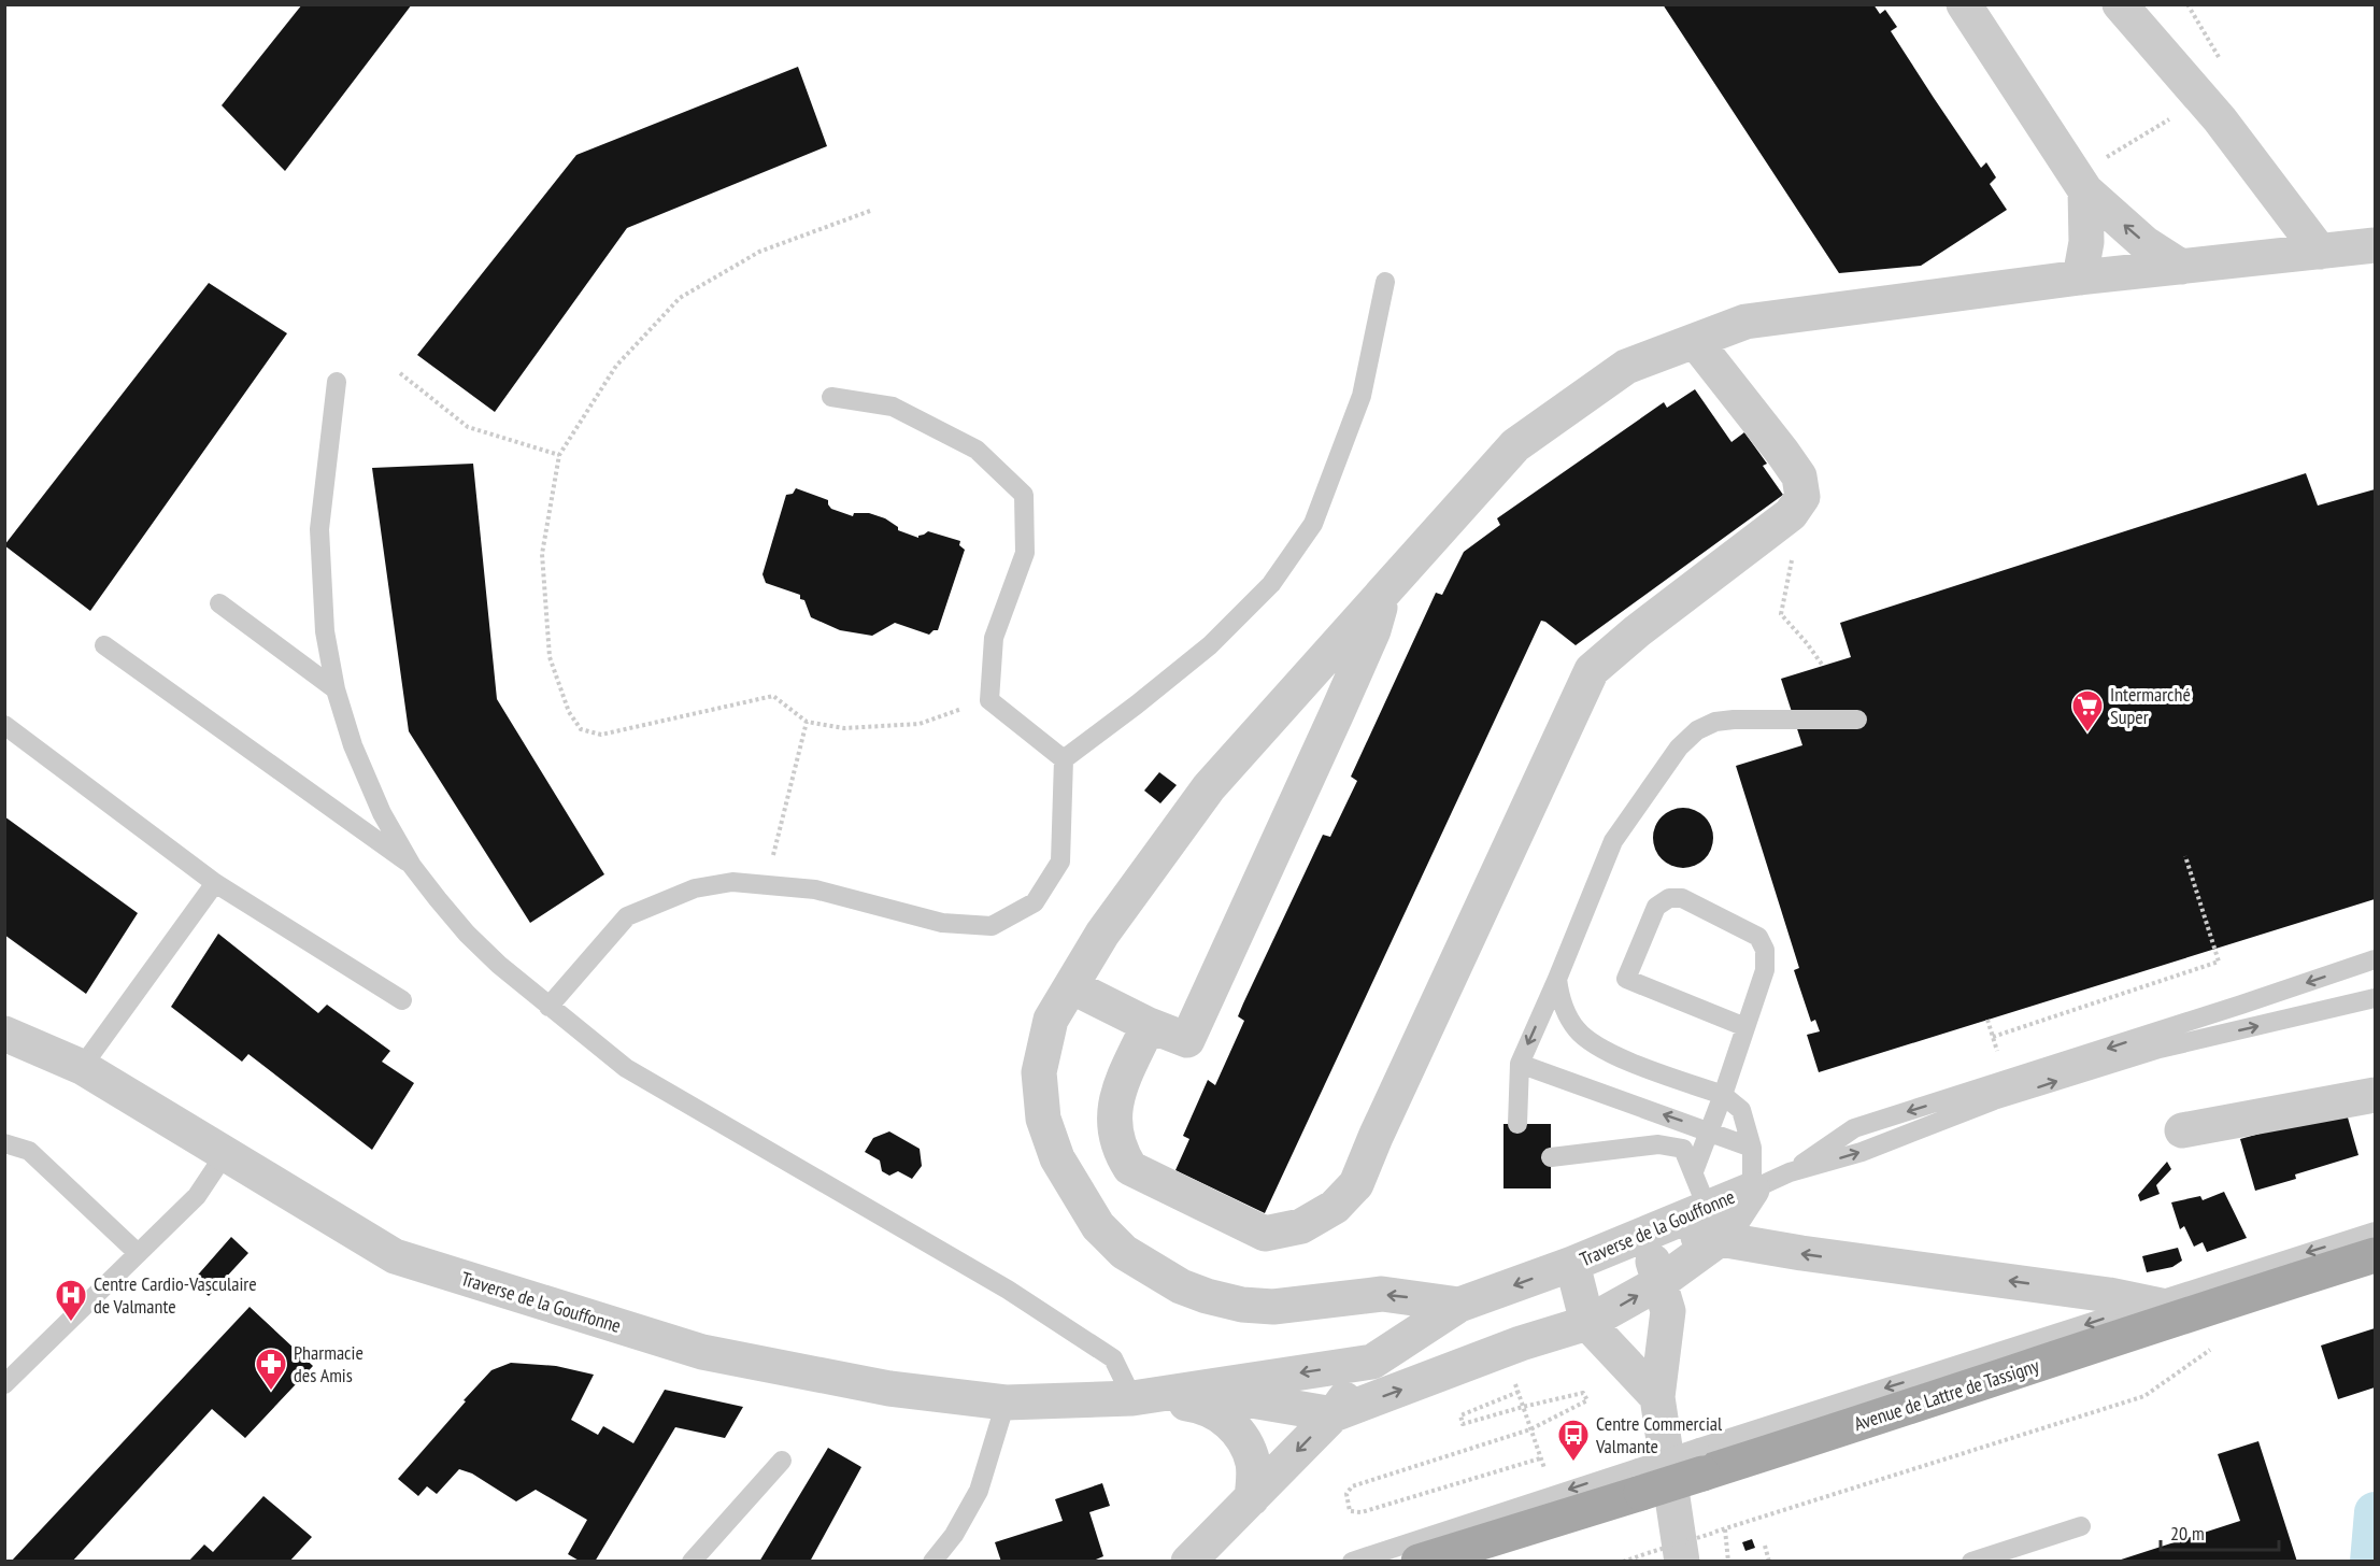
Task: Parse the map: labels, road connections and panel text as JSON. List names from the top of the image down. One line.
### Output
{"streets":{"main road":["Avenue de Lattre de Tassigny"],"street":["Traverse de la Gouffonne"]},"places":{"supermarket":["Intermarché Super"],"hospital":["Centre Cardio-Vasculaire de Valmante"],"pharmacy":["Pharmacie des Amis"],"bus stop":["Centre Commercial Valmante"]},"scale_bar":"20 m"}
